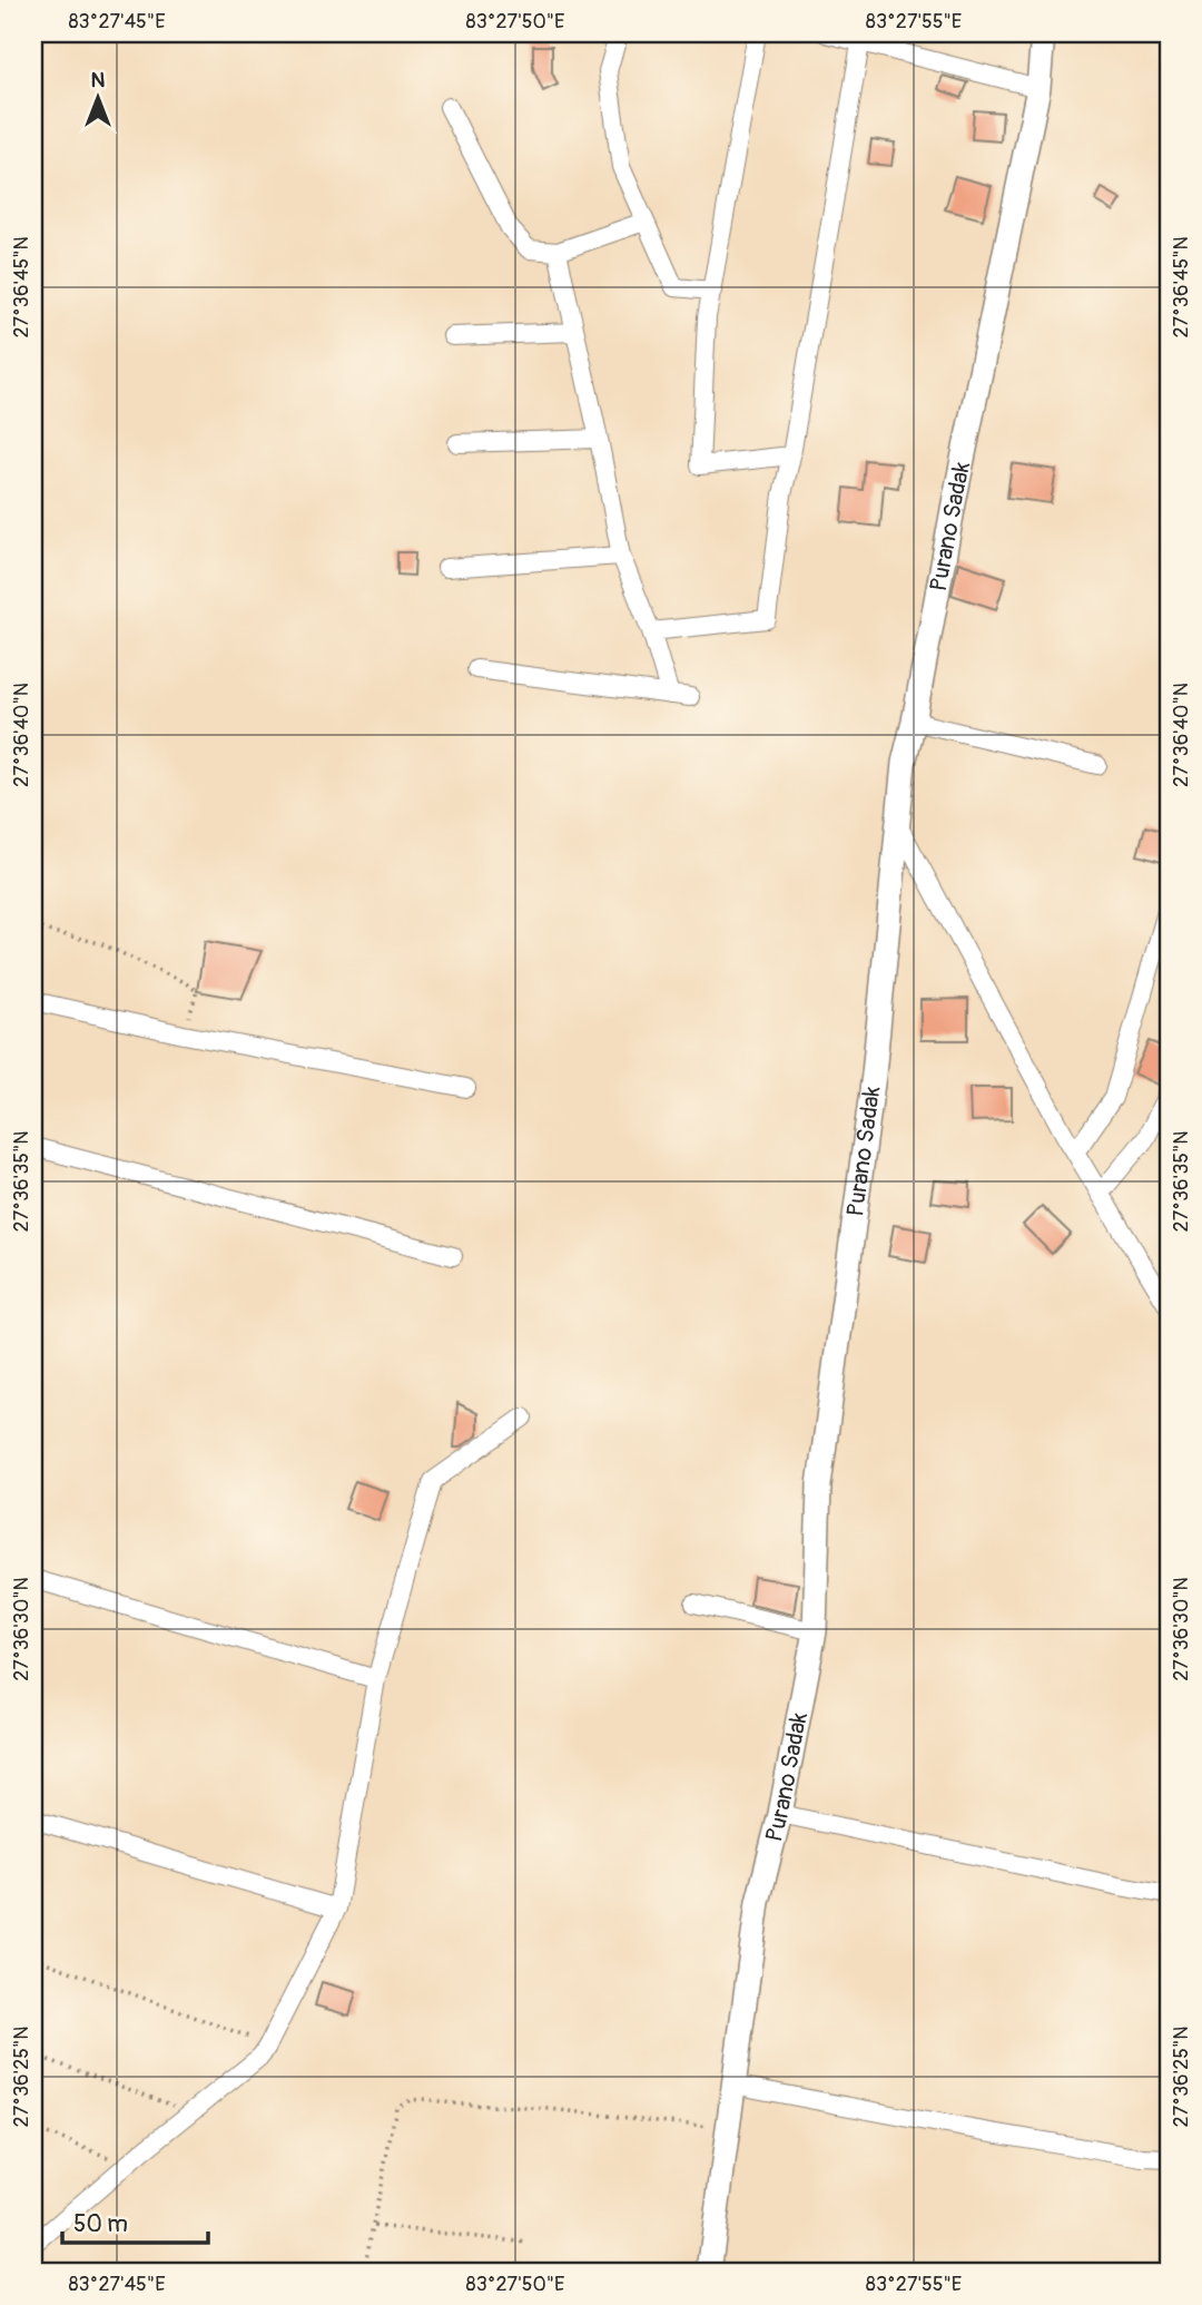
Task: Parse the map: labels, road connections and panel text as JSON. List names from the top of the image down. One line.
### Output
{"streets":{"main road":["Purano Sadak"]},"scale_bar":"50 m","north":"top","coordinates":["83°27'45\"E","83°27'50\"E","83°27'55\"E","27°36'45\"N","27°36'40\"N","27°36'35\"N","27°36'30\"N","27°36'25\"N"]}
